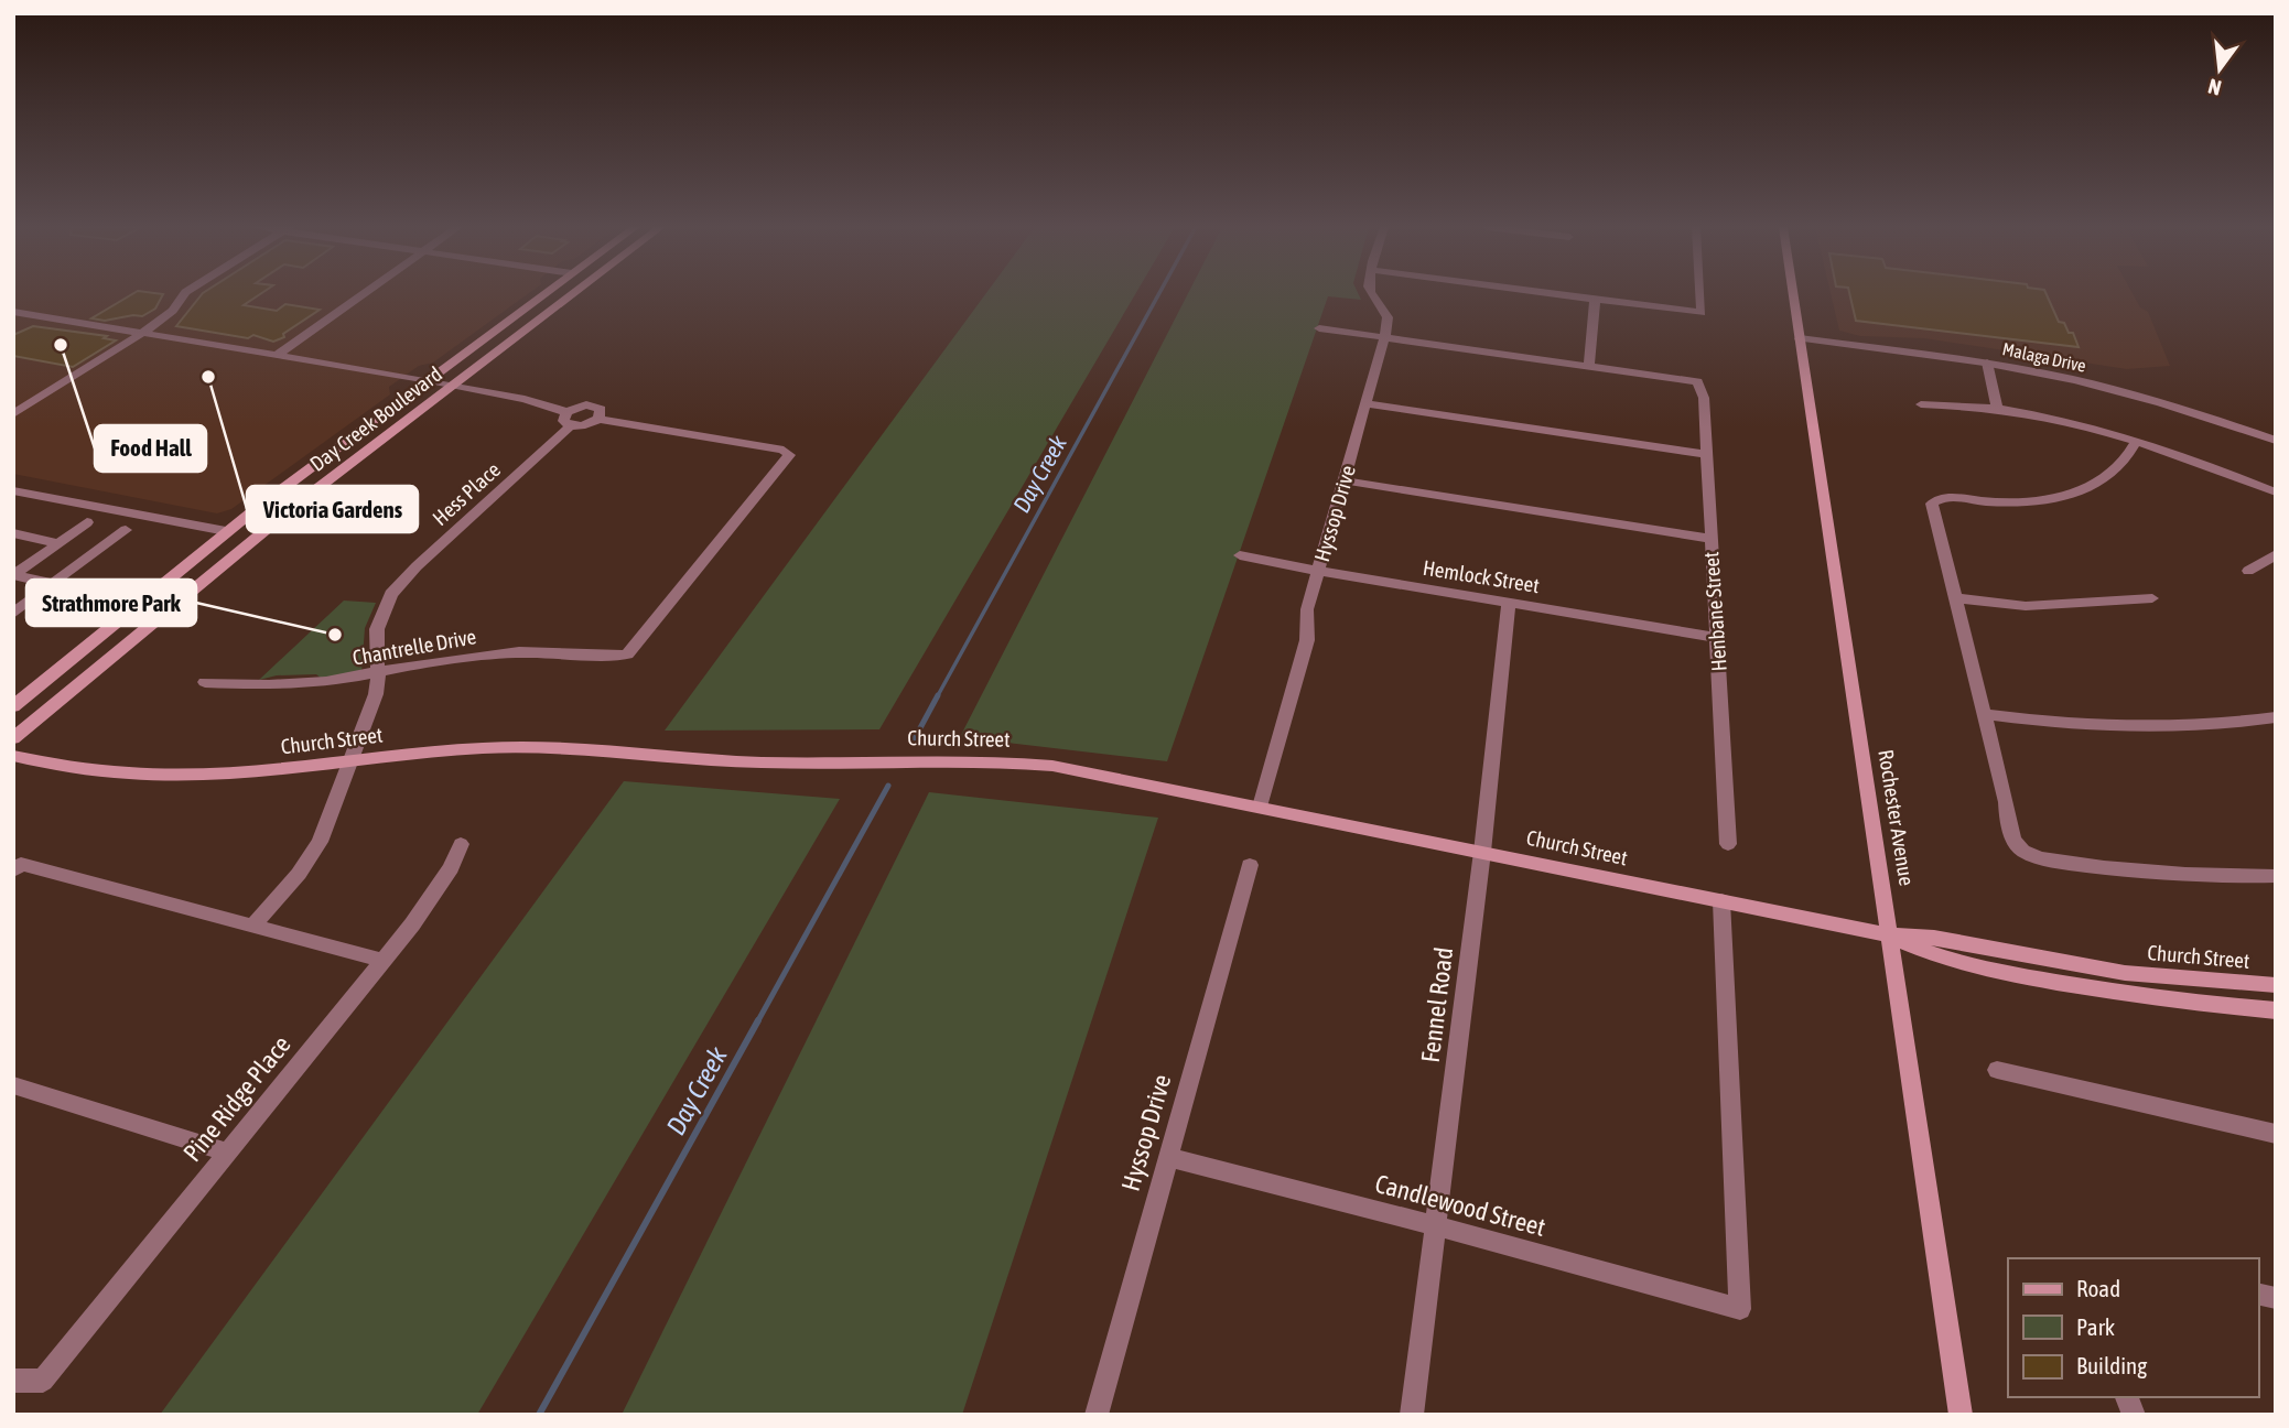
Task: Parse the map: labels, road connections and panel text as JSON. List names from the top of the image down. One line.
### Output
{"streets":{"main road":["Day Creek Boulevard","Church Street","Rochester Avenue"],"street":["Malaga Drive","Hess Place","Hyssop Drive","Hemlock Street","Henbane Street","Chantrelle Drive","Fennel Road","Pine Ridge Place","Candlewood Street"]},"crossings":[["Malaga Drive","Rochester Avenue"],["Hess Place","Chantrelle Drive"],["Hess Place","Church Street"],["Hyssop Drive","Hemlock Street"],["Hyssop Drive","Church Street"],["Hyssop Drive","Candlewood Street"],["Hemlock Street","Henbane Street"],["Hemlock Street","Fennel Road"],["Church Street","Rochester Avenue"],["Church Street","Fennel Road"],["Church Street","Candlewood Street"],["Fennel Road","Candlewood Street"]],"water":["Day Creek"],"places":["Food Hall","Victoria Gardens","Strathmore Park"],"legend":["Road","Park","Building"],"north":"bottom"}
